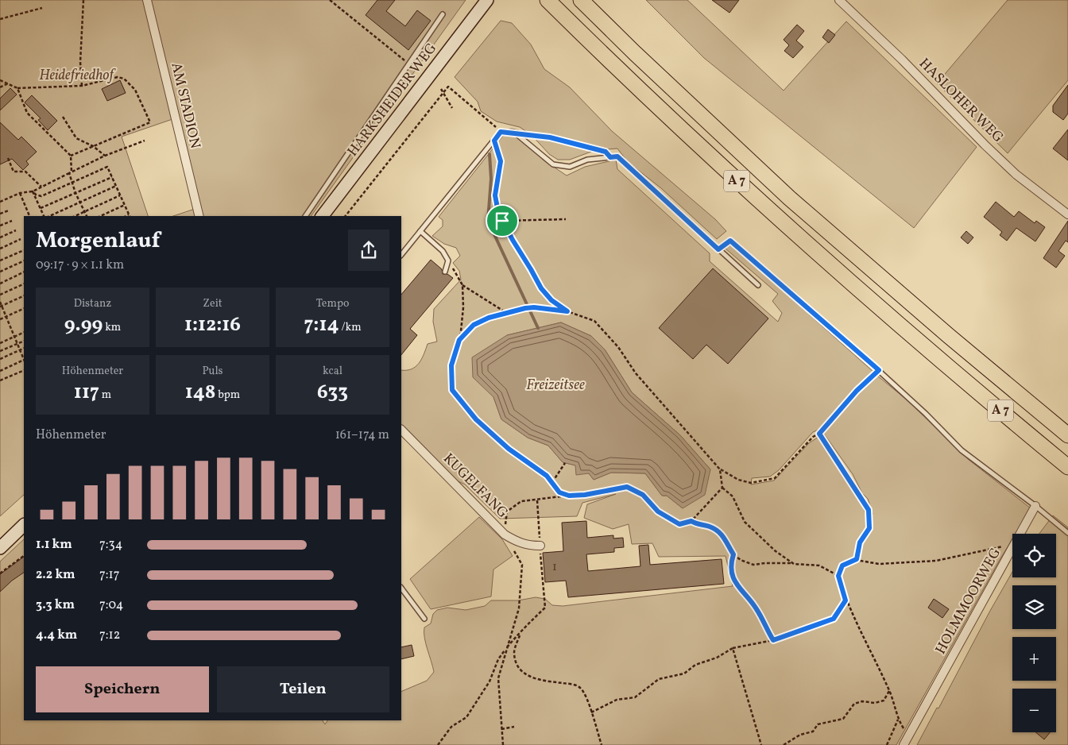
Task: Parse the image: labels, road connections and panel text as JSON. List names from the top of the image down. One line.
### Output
{"streets":{"highway":["A 7"],"main road":["HARKSHEIDER WEG"],"street":["HASLOHER WEG","AM STADION","KUGELFANG","HOLMMOORWEG"]},"water":["Freizeitsee"],"parks":["Heidefriedhof"],"house_numbers":["1"],"page":{"heading":["Morgenlauf","09:17 · 9 × 1.1 km"],"stats":[["Distanz","9.99 km"],["Zeit","1:12:16"],["Tempo","7:14 /km"],["Höhenmeter","117 m"],["Puls","148 bpm"],["kcal","633"]],"chart":["Höhenmeter","161–174 m"],"list":[{"name":"1.1 km","note":"7:34"},{"name":"2.2 km","note":"7:17"},{"name":"3.3 km","note":"7:04"},{"name":"4.4 km","note":"7:12"}],"map_buttons":["+","−"],"buttons":["Speichern","Teilen"]}}
